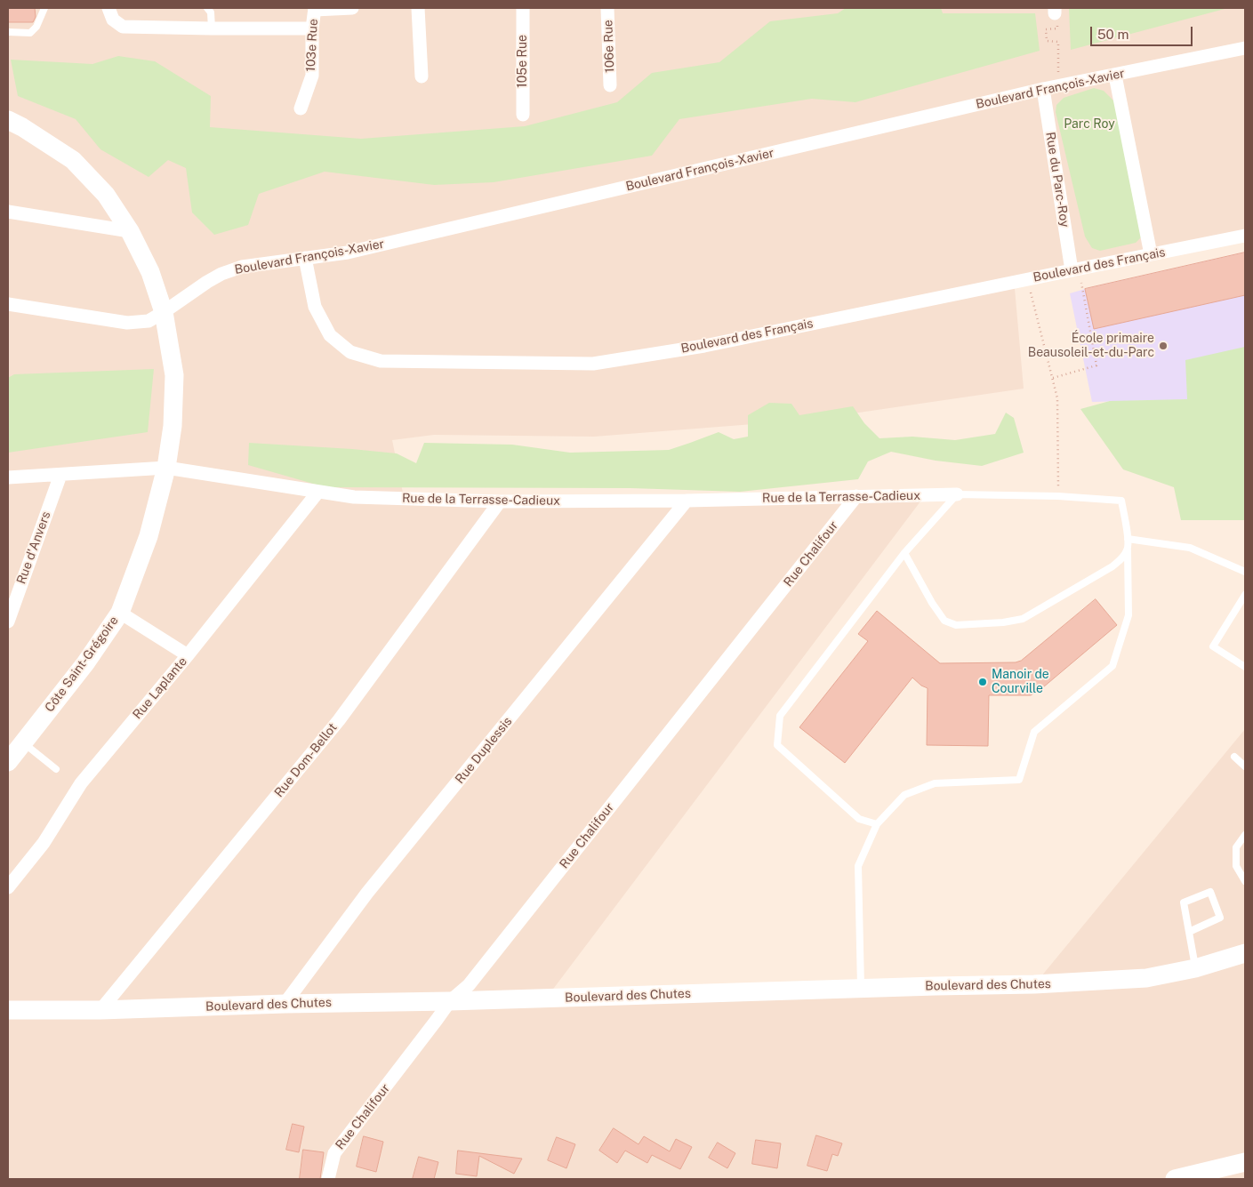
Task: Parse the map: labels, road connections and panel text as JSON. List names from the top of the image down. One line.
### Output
{"streets":{"street":["103e Rue","106e Rue","105e Rue","Boulevard François-Xavier","Rue du Parc-Roy","Boulevard des Français","Rue de la Terrasse-Cadieux","Rue d'Anvers","Rue Chalifour","Côte Saint-Grégoire","Rue Laplante","Rue Duplessis","Rue Dom-Bellot","Boulevard des Chutes"]},"crossings":[["Boulevard François-Xavier","Rue du Parc-Roy"],["Boulevard François-Xavier","Boulevard des Français"],["Boulevard François-Xavier","Côte Saint-Grégoire"],["Rue du Parc-Roy","Boulevard des Français"],["Rue de la Terrasse-Cadieux","Rue d'Anvers"],["Rue de la Terrasse-Cadieux","Rue Chalifour"],["Rue de la Terrasse-Cadieux","Côte Saint-Grégoire"],["Rue de la Terrasse-Cadieux","Rue Laplante"],["Rue de la Terrasse-Cadieux","Rue Duplessis"],["Rue de la Terrasse-Cadieux","Rue Dom-Bellot"],["Rue Chalifour","Boulevard des Chutes"],["Rue Duplessis","Boulevard des Chutes"],["Rue Dom-Bellot","Boulevard des Chutes"]],"parks":["Parc Roy"],"places":["École primaire Beausoleil-et-du-Parc","Manoir de Courville"],"scale_bar":"50 m"}
